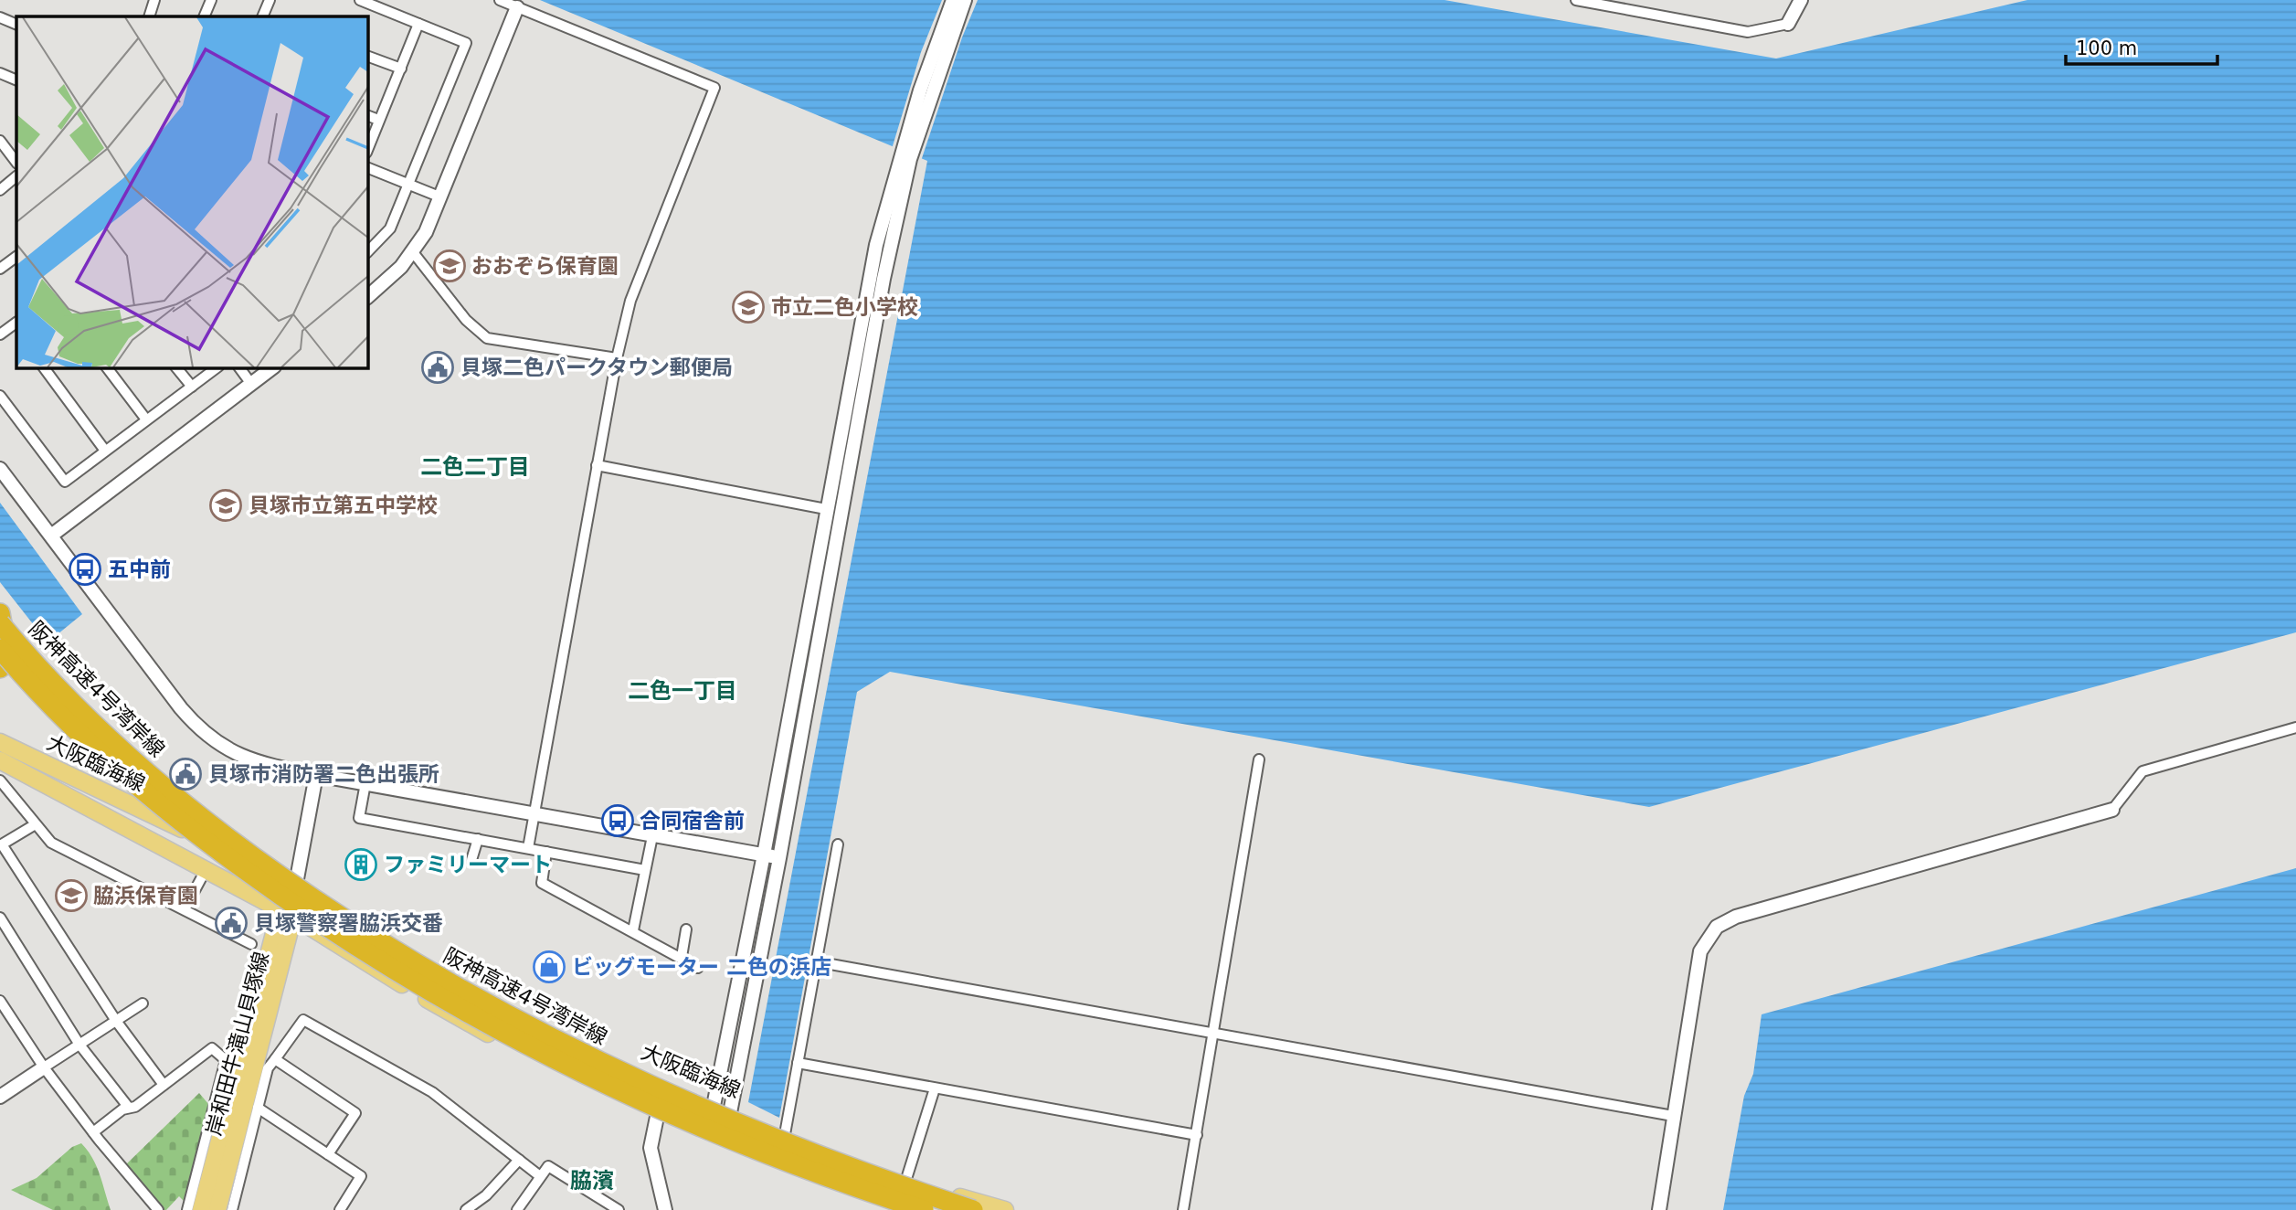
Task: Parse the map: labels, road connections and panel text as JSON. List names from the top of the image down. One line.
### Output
{"streets":{"highway":["阪神高速4号湾岸線"],"main road":["大阪臨海線","岸和田牛滝山貝塚線"]},"crossings":[["大阪臨海線","岸和田牛滝山貝塚線"]],"districts":["二色二丁目","二色一丁目","脇濱"],"places":{"school or university":["おおぞら保育園","市立二色小学校","貝塚市立第五中学校","脇浜保育園"],"public building":["貝塚二色パークタウン郵便局","貝塚市消防署二色出張所","貝塚警察署脇浜交番"],"bus stop":["五中前","合同宿舎前"],"building":["ファミリーマート"],"shop":["ビッグモーター 二色の浜店"]},"scale_bar":"100 m"}
